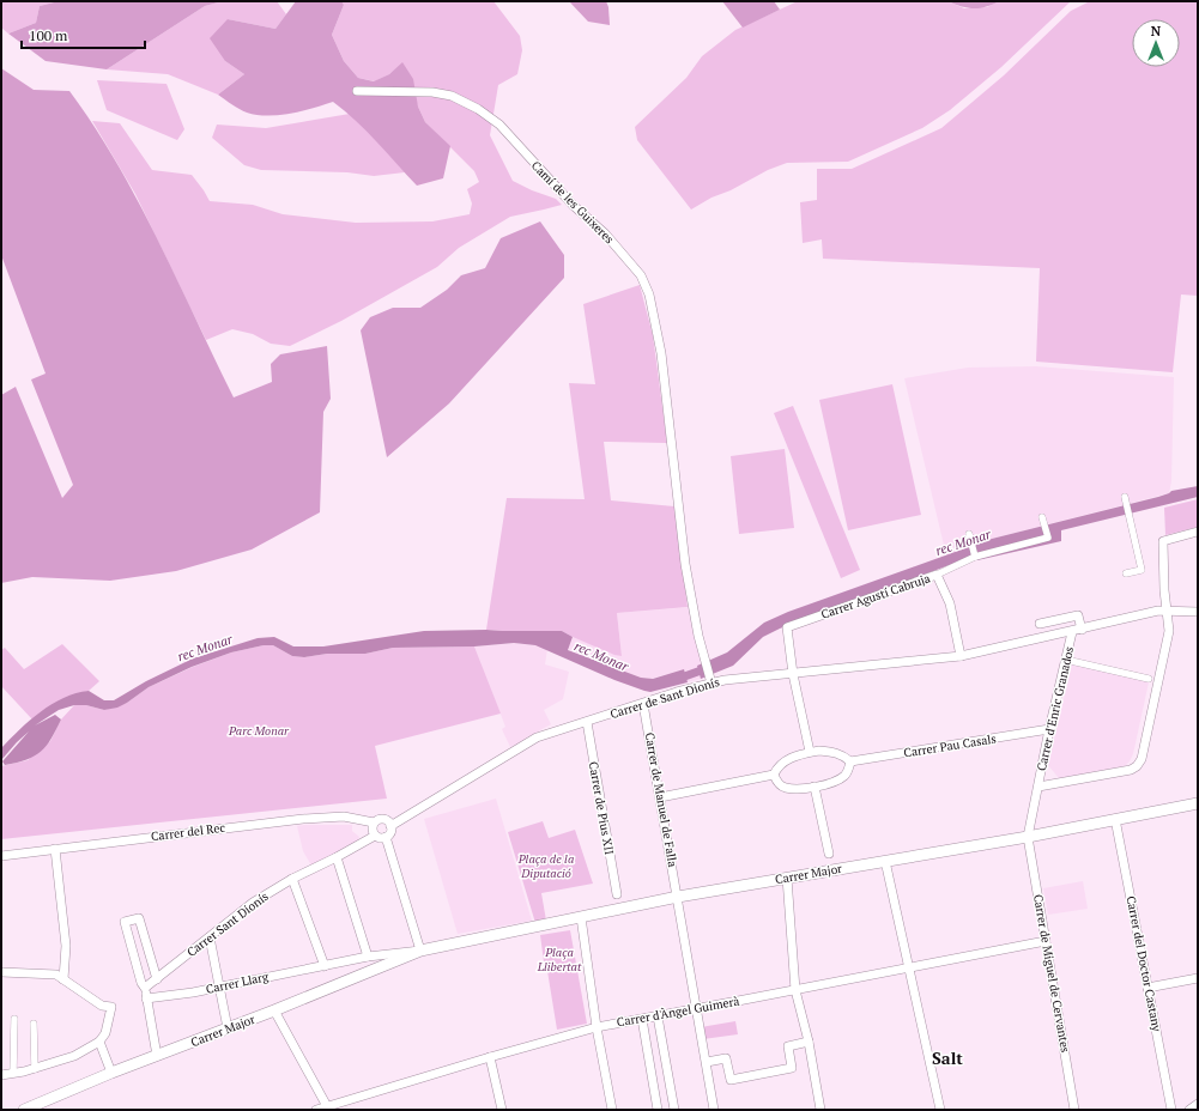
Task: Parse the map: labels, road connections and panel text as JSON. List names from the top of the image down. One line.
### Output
{"streets":{"street":["Camí de les Guixeres","Carrer Agustí Cabruja","Carrer de Sant Dionís","Carrer d'Enric Granados","Carrer Pau Casals","Carrer de Manuel de Falla","Carrer de Pius XII","Carrer del Rec","Carrer Major","Carrer Sant Dionís","Carrer del Doctor Castany","Carrer de Miguel de Cervantes","Carrer Llarg","Carrer d'Àngel Guimerà"]},"crossings":[["Camí de les Guixeres","Carrer de Sant Dionís"],["Carrer Agustí Cabruja","Carrer de Sant Dionís"],["Carrer de Sant Dionís","Carrer d'Enric Granados"],["Carrer de Sant Dionís","Carrer de Manuel de Falla"],["Carrer de Sant Dionís","Carrer de Pius XII"],["Carrer de Sant Dionís","Carrer del Rec"],["Carrer de Sant Dionís","Carrer Sant Dionís"],["Carrer d'Enric Granados","Carrer Pau Casals"],["Carrer d'Enric Granados","Carrer Major"],["Carrer d'Enric Granados","Carrer de Miguel de Cervantes"],["Carrer de Manuel de Falla","Carrer Major"],["Carrer de Manuel de Falla","Carrer d'Àngel Guimerà"],["Carrer del Rec","Carrer Sant Dionís"],["Carrer Major","Carrer del Doctor Castany"],["Carrer Major","Carrer de Miguel de Cervantes"],["Carrer Major","Carrer Llarg"],["Carrer de Miguel de Cervantes","Carrer d'Àngel Guimerà"]],"districts":["Salt"],"water":["rec Monar"],"parks":["Parc Monar","Plaça de la Diputació","Plaça Llibertat"],"scale_bar":"100 m","north":"top"}
